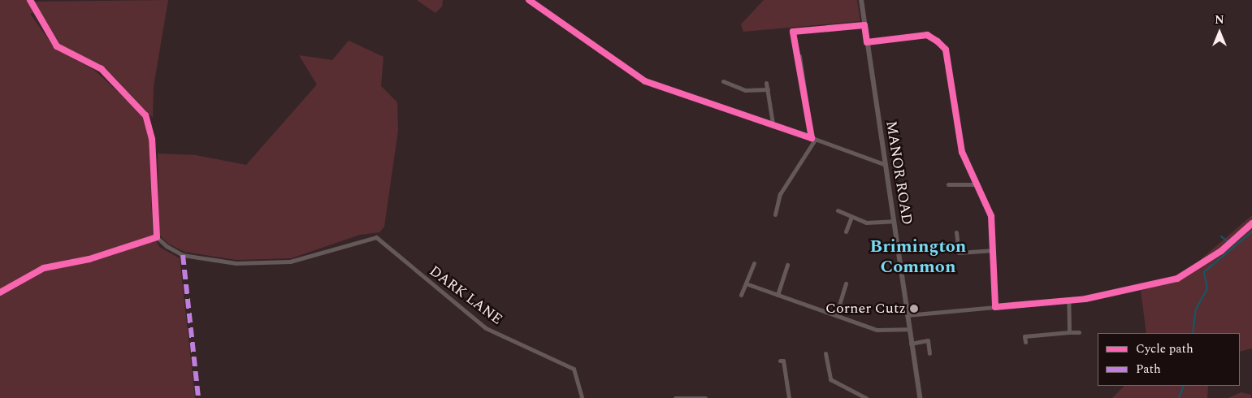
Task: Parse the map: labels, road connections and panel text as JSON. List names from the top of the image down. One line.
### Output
{"streets":{"street":["MANOR ROAD","DARK LANE"]},"districts":["Brimington Common"],"places":["Corner Cutz"],"legend":["Cycle path","Path"],"north":"top"}
